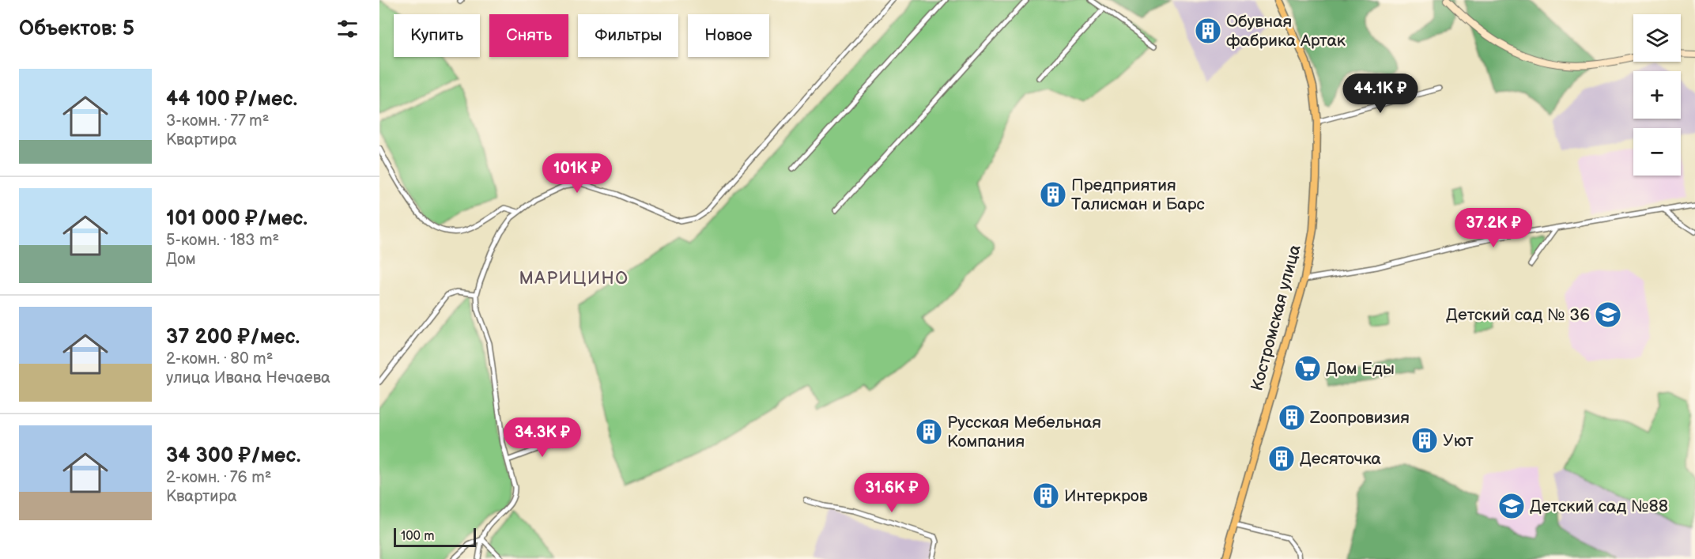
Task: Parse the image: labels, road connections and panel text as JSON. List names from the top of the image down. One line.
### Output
{"streets":{"main road":["Костромская улица"]},"districts":["МАРИЦИНО"],"places":{"building":["Обувная фабрика Артак","Предприятия Талисман и Барс","Zоопровизия","Русская Мебельная Компания","Уют","Десяточка","Интеркров"],"school or university":["Детский сад № 36","Детский сад №88"],"supermarket":["Дом Еды"]},"scale_bar":"100 m","page":{"heading":"Объектов: 5","map_buttons":["+","−"],"chip":["Купить","Снять","Фильтры","Новое"],"list":[{"name":"44 100 ₽/мес.","note":"3-комн. · 77 m² · Квартира"},{"name":"101 000 ₽/мес.","note":"5-комн. · 183 m² · Дом"},{"name":"37 200 ₽/мес.","note":"2-комн. · 80 m² · улица Ивана Нечаева"},{"name":"34 300 ₽/мес.","note":"2-комн. · 76 m² · Квартира"}],"price":["44.1K ₽","101K ₽","37.2K ₽","34.3K ₽","31.6K ₽"],"scale":"100 m"}}
